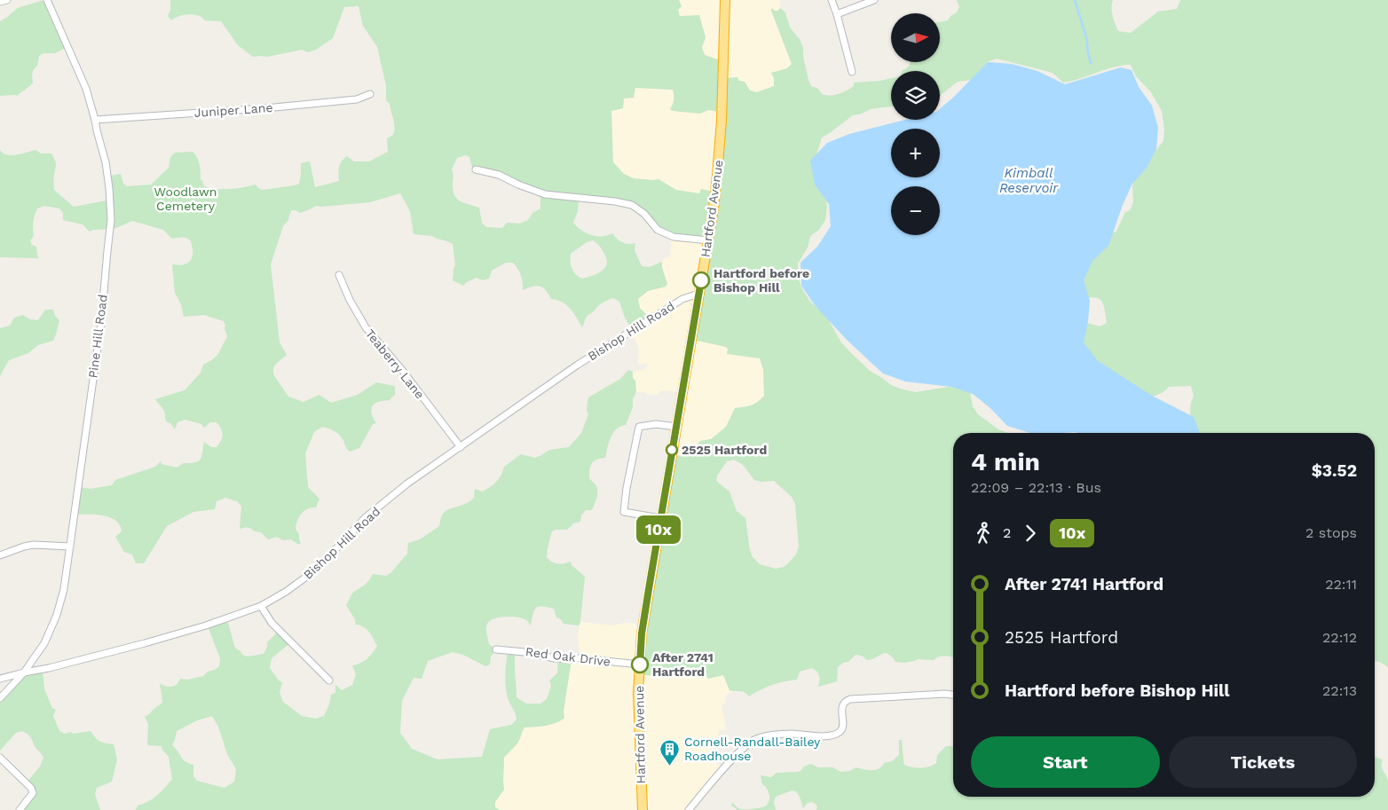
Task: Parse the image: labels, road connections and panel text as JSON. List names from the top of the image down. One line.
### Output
{"streets":{"highway":["Hartford Avenue"],"street":["Juniper Lane","Bishop Hill Road","Pine Hill Road","Teaberry Lane","Red Oak Drive"]},"crossings":[["Juniper Lane","Pine Hill Road"],["Hartford Avenue","Bishop Hill Road"],["Hartford Avenue","Red Oak Drive"],["Bishop Hill Road","Pine Hill Road"],["Bishop Hill Road","Teaberry Lane"]],"water":["Kimball Reservoir"],"parks":["Woodlawn Cemetery"],"places":{"other":["Hartford before Bishop Hill","2525 Hartford","After 2741 Hartford"],"building":["Cornell-Randall-Bailey Roadhouse"]},"lines":["bus line 10x"],"north":"right","page":{"on_map":"10x","map_buttons":["+","−"],"heading":["4 min","22:09 – 22:13 · Bus","$3.52"],"legs":["2","10x","2 stops"],"list":[{"name":"After 2741 Hartford","value":"22:11"},{"name":"2525 Hartford","value":"22:12"},{"name":"Hartford before Bishop Hill","value":"22:13"}],"buttons":["Start","Tickets"]}}
